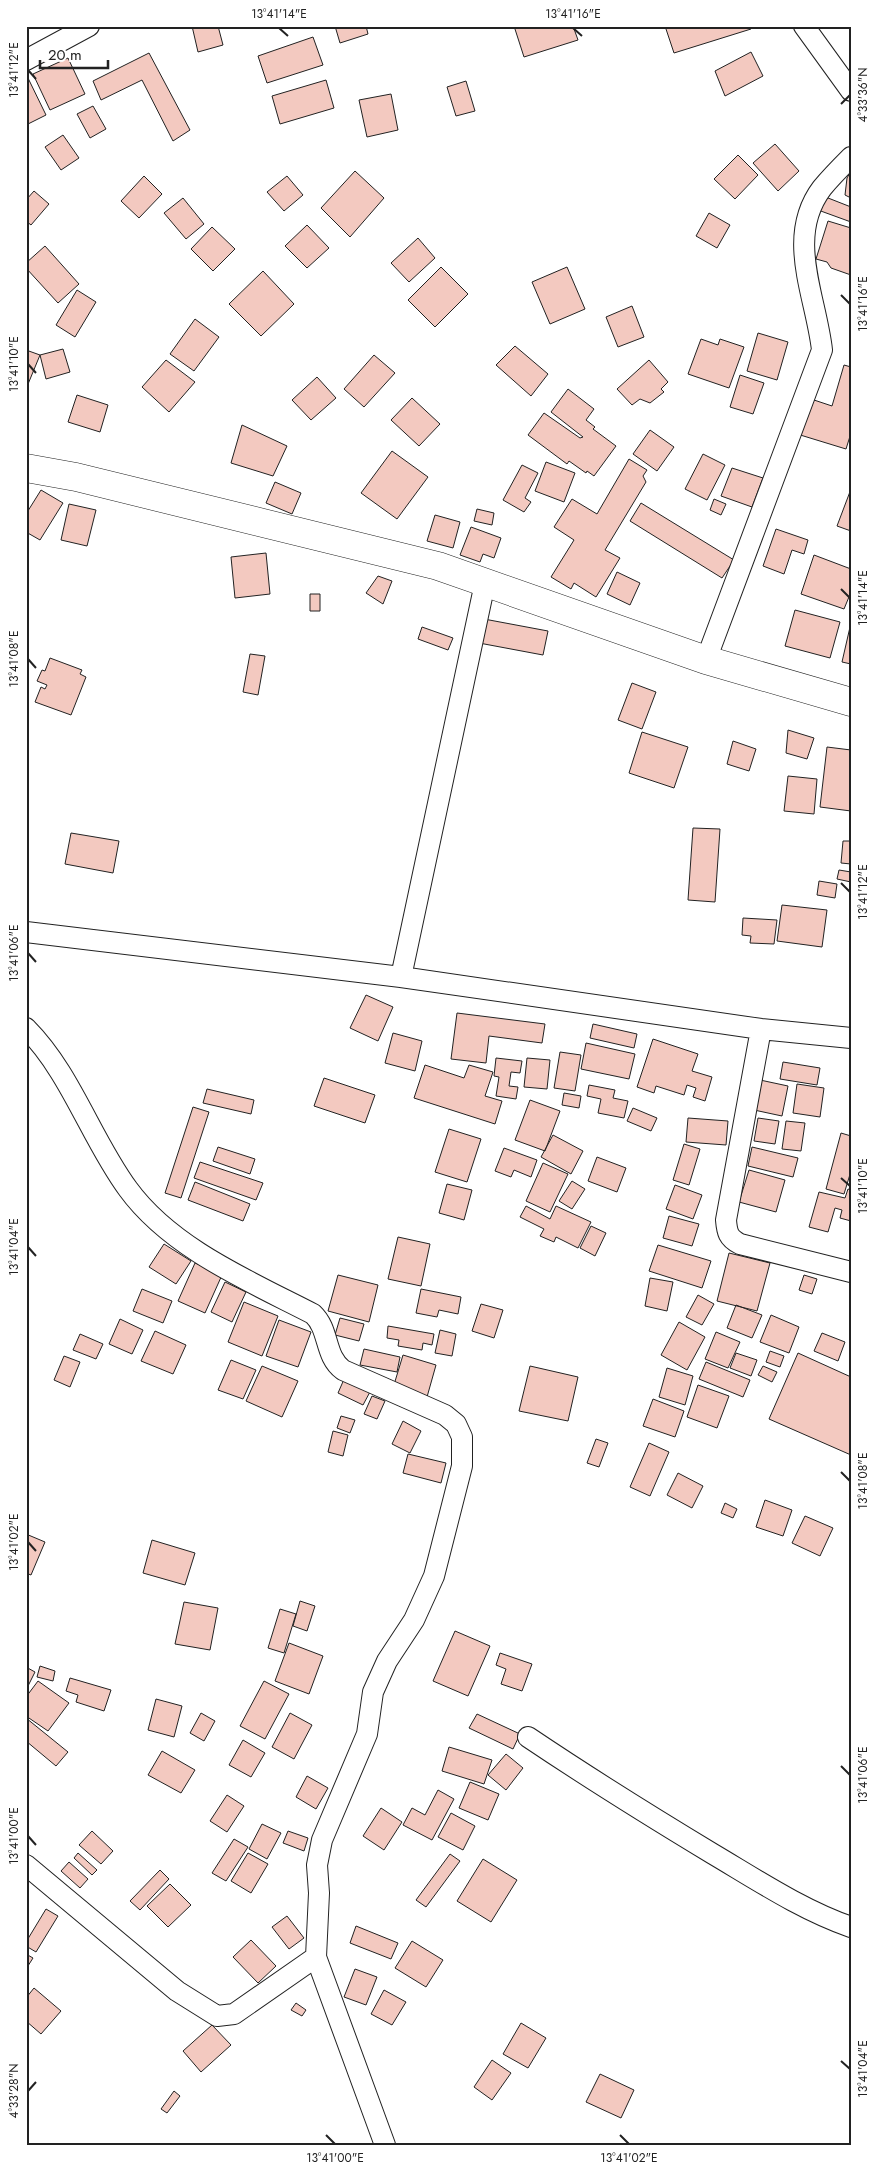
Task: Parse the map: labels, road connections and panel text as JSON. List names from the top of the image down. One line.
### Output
{"scale_bar":"20 m","coordinates":["13°41'14\"E","13°41'16\"E","13°41'12\"E","4°33'36\"N","13°41'10\"E","13°41'08\"E","13°41'06\"E","13°41'04\"E","13°41'02\"E","13°41'00\"E","4°33'28\"N"]}
